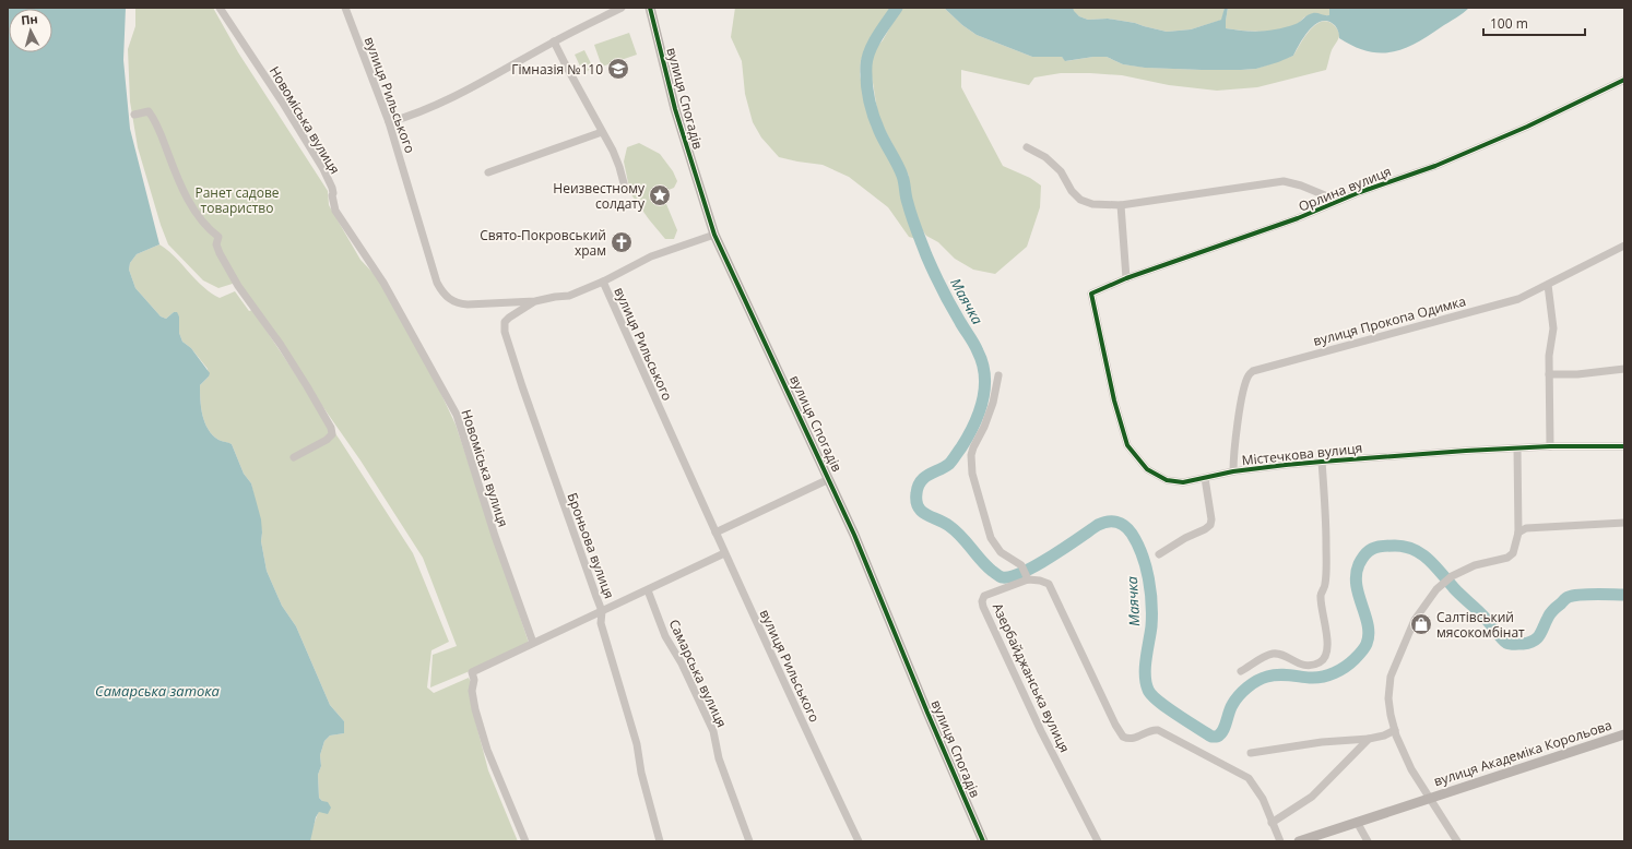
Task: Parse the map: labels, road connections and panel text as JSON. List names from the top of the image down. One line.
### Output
{"streets":{"street":["вулиця Рильського","вулиця Спогадів","Новоміська вулиця","Орлина вулиця","вулиця Прокопа Одимка","Містечкова вулиця","Броньова вулиця","Самарська вулиця","Азербайджанська вулиця","вулиця Академіка Корольова"]},"crossings":[["вулиця Рильського","вулиця Спогадів"],["вулиця Рильського","Броньова вулиця"],["Орлина вулиця","Містечкова вулиця"],["вулиця Прокопа Одимка","Містечкова вулиця"]],"water":["Маячка","Самарська затока"],"parks":["Ранет садове товариство"],"places":{"school or university":["Гімназія №110"],"place":["Неизвестному солдату"],"church":["Свято-Покровський храм"],"shop":["Салтівський мясокомбінат"]},"scale_bar":"100 m","north":"top"}
